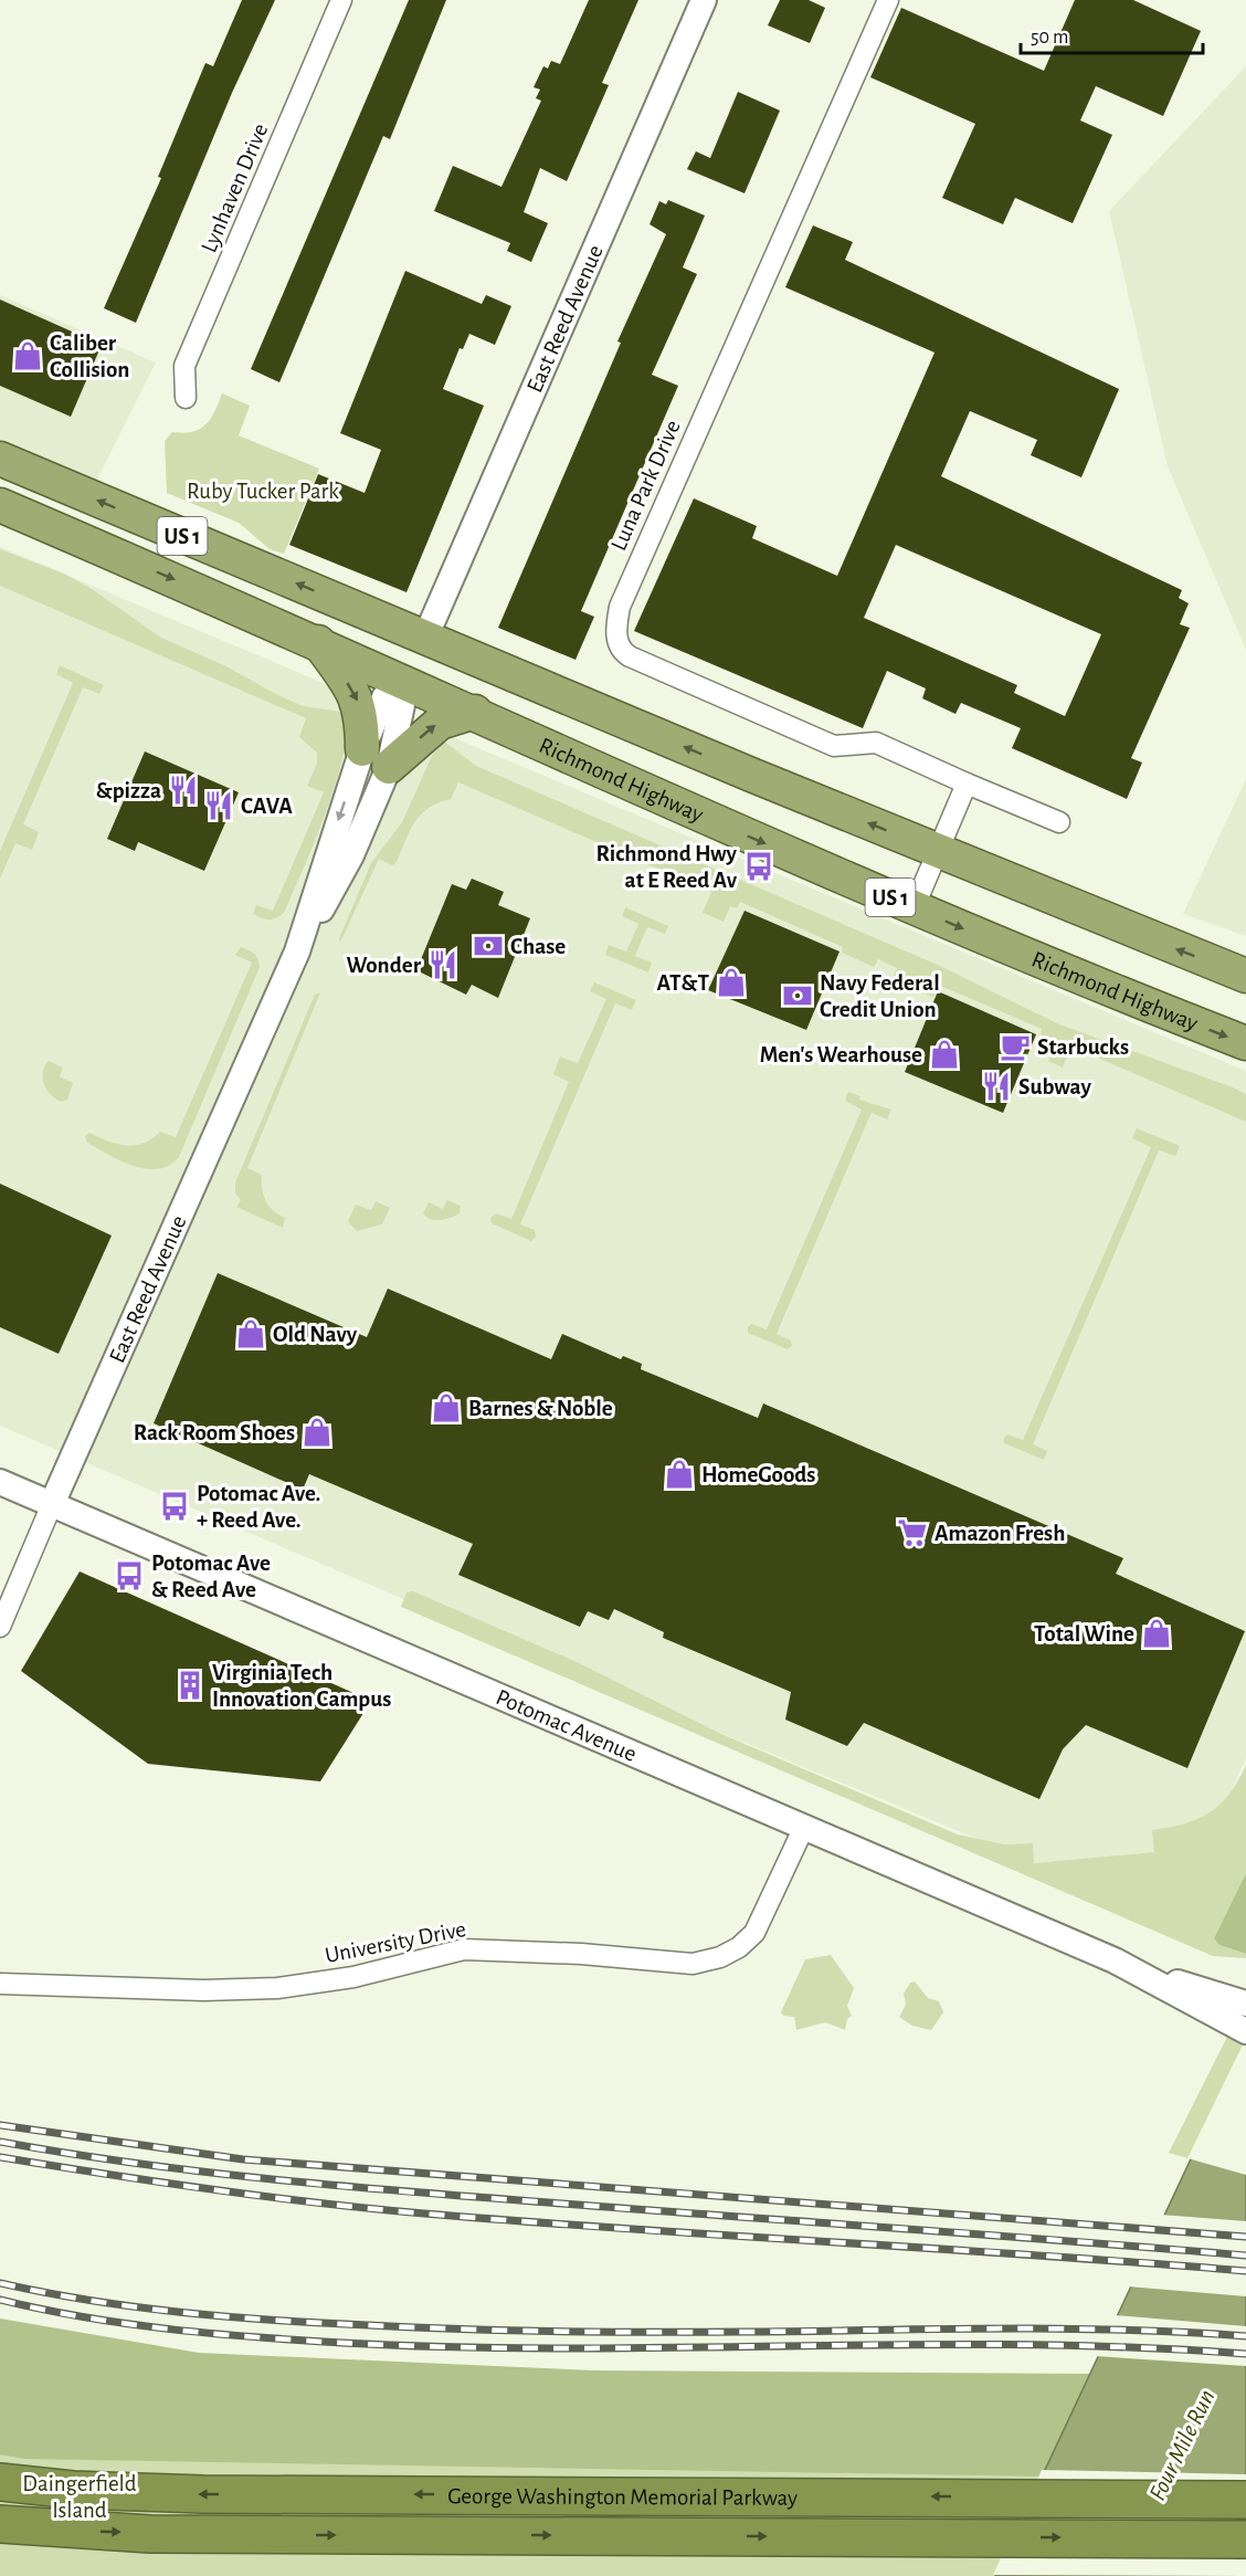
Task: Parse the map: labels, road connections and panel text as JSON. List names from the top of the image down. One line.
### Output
{"streets":{"highway":["US 1","Richmond Highway","George Washington Memorial Parkway"],"street":["Lynhaven Drive","East Reed Avenue","Luna Park Drive","Potomac Avenue","University Drive"]},"crossings":[["East Reed Avenue","Richmond Highway"],["East Reed Avenue","Potomac Avenue"],["Potomac Avenue","University Drive"]],"water":["Four Mile Run"],"parks":["Ruby Tucker Park","Daingerfield Island"],"places":{"shop":["Caliber Collision","AT&T","Men's Wearhouse","Old Navy","Barnes & Noble","Rack Room Shoes","HomeGoods","Total Wine"],"restaurant":["&pizza","CAVA","Wonder","Subway"],"bus stop":["Richmond Hwy at E Reed Av","Potomac Ave. + Reed Ave.","Potomac Ave & Reed Ave"],"bank":["Chase","Navy Federal Credit Union"],"cafe":["Starbucks"],"supermarket":["Amazon Fresh"],"building":["Virginia Tech Innovation Campus"]},"scale_bar":"50 m"}
